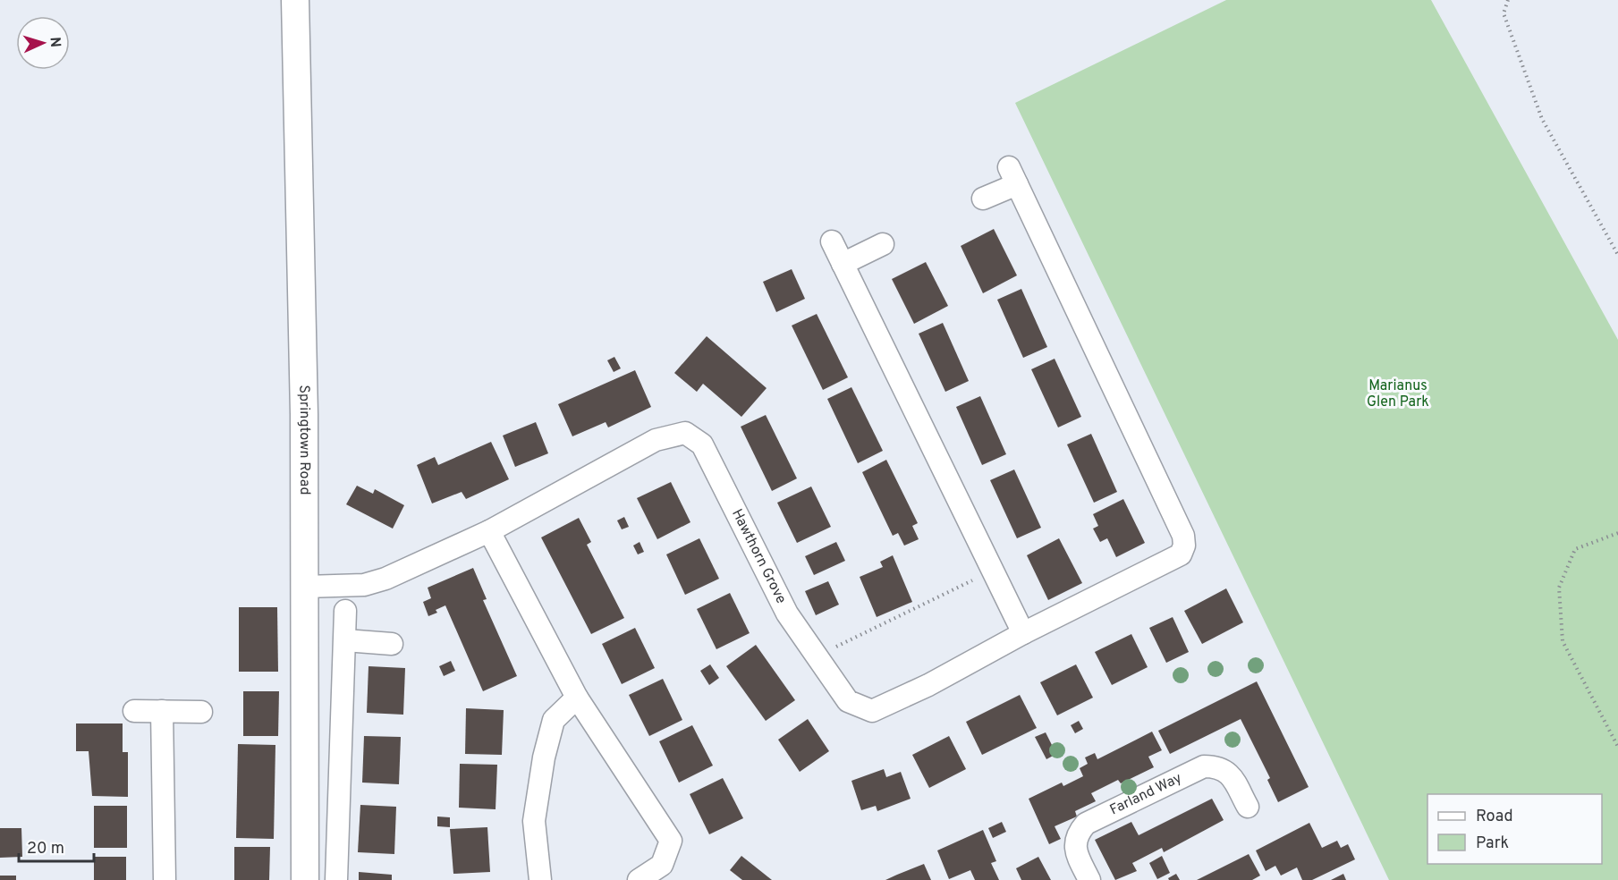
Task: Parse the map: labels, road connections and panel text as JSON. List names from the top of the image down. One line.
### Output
{"streets":{"street":["Springtown Road","Hawthorn Grove","Farland Way"]},"crossings":[["Springtown Road","Hawthorn Grove"]],"parks":["Marianus Glen Park"],"legend":["Road","Park"],"scale_bar":"20 m","north":"right"}
